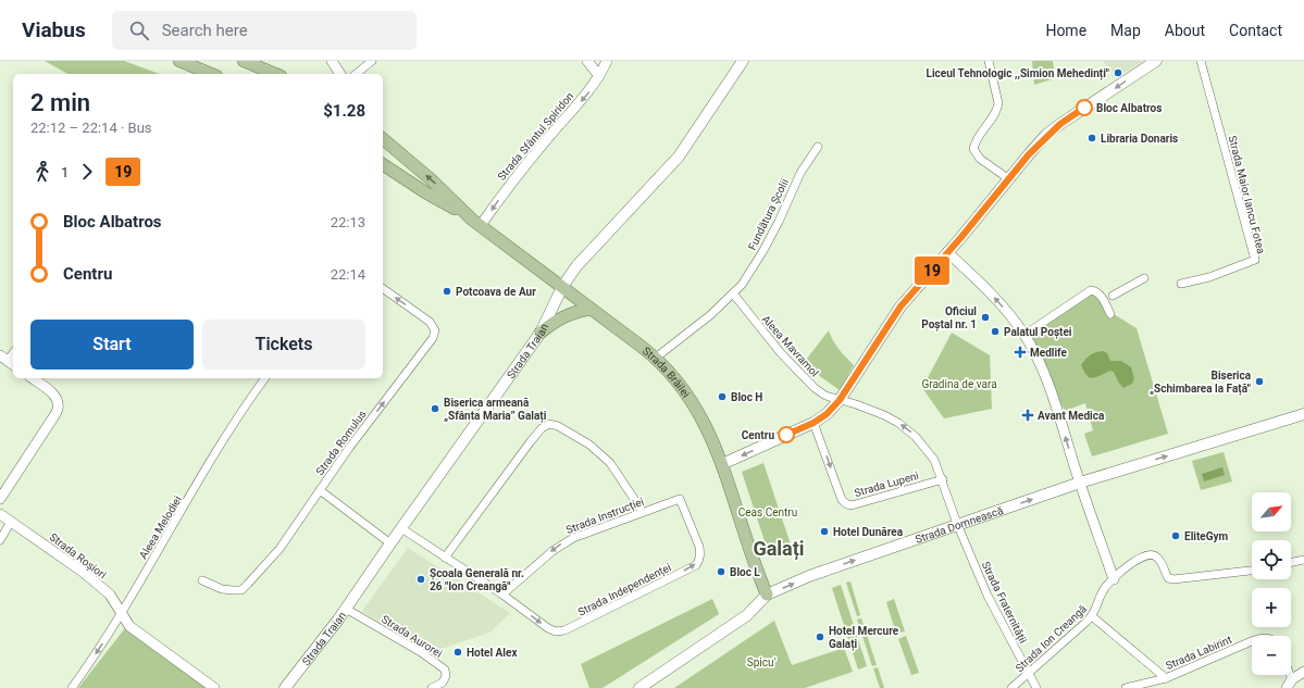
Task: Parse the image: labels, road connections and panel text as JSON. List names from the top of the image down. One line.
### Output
{"streets":{"main road":["Strada Traian","Strada Brăilei","Strada Domnească"],"street":["Strada Sfântul Spiridon","Strada Maior Iancu Fotea","Fundătura Școlii","Aleea Mavramol","Strada Romulus","Strada Lupeni","Strada Instrucției","Aleea Melodiei","Strada Roșiori","Strada Independenței","Strada Fraternității","Strada Aurorei","Strada Ion Creangă","Strada Labirint"]},"crossings":[["Strada Sfântul Spiridon","Strada Brăilei"],["Fundătura Școlii","Aleea Mavramol"],["Fundătura Școlii","Strada Brăilei"],["Aleea Mavramol","Strada Lupeni"],["Aleea Mavramol","Strada Domnească"],["Aleea Mavramol","Strada Fraternității"],["Strada Traian","Strada Brăilei"],["Strada Traian","Strada Aurorei"],["Strada Brăilei","Strada Domnească"],["Strada Instrucției","Strada Independenței"],["Strada Domnească","Strada Fraternității"],["Aleea Melodiei","Strada Roșiori"],["Strada Fraternității","Strada Ion Creangă"]],"one_way":["Strada Sfântul Spiridon","Aleea Mavramol","Strada Instrucției","Strada Domnească"],"districts":["Galați"],"parks":["Gradina de vara","Ceas Centru","Spicu'"],"places":{"other":["Liceul Tehnologic ,,Simion Mehedinți\"","Bloc Albatros","Libraria Donaris","Potcoava de Aur","Oficiul Poștal nr. 1","Palatul Poștei","Biserica „Schimbarea la Față\"","Bloc H","Biserica armeană „Sfânta Maria” Galați","Centru","Hotel Dunărea","EliteGym","Bloc L","Școala Generală nr. 26 \"Ion Creangă\"","Hotel Mercure Galați","Hotel Alex"],"health":["Medlife","Avant Medica"]},"lines":["bus line 19"],"north":"top right","page":{"header":"Viabus","search":"Search here","nav":["Home","Map","About","Contact"],"on_map":"19","heading":["2 min","22:12 – 22:14 · Bus","$1.28"],"legs":["1","19"],"list":[{"name":"Bloc Albatros","value":"22:13"},{"name":"Centru","value":"22:14"}],"buttons":["Start","Tickets"],"map_buttons":["+","−"]}}
